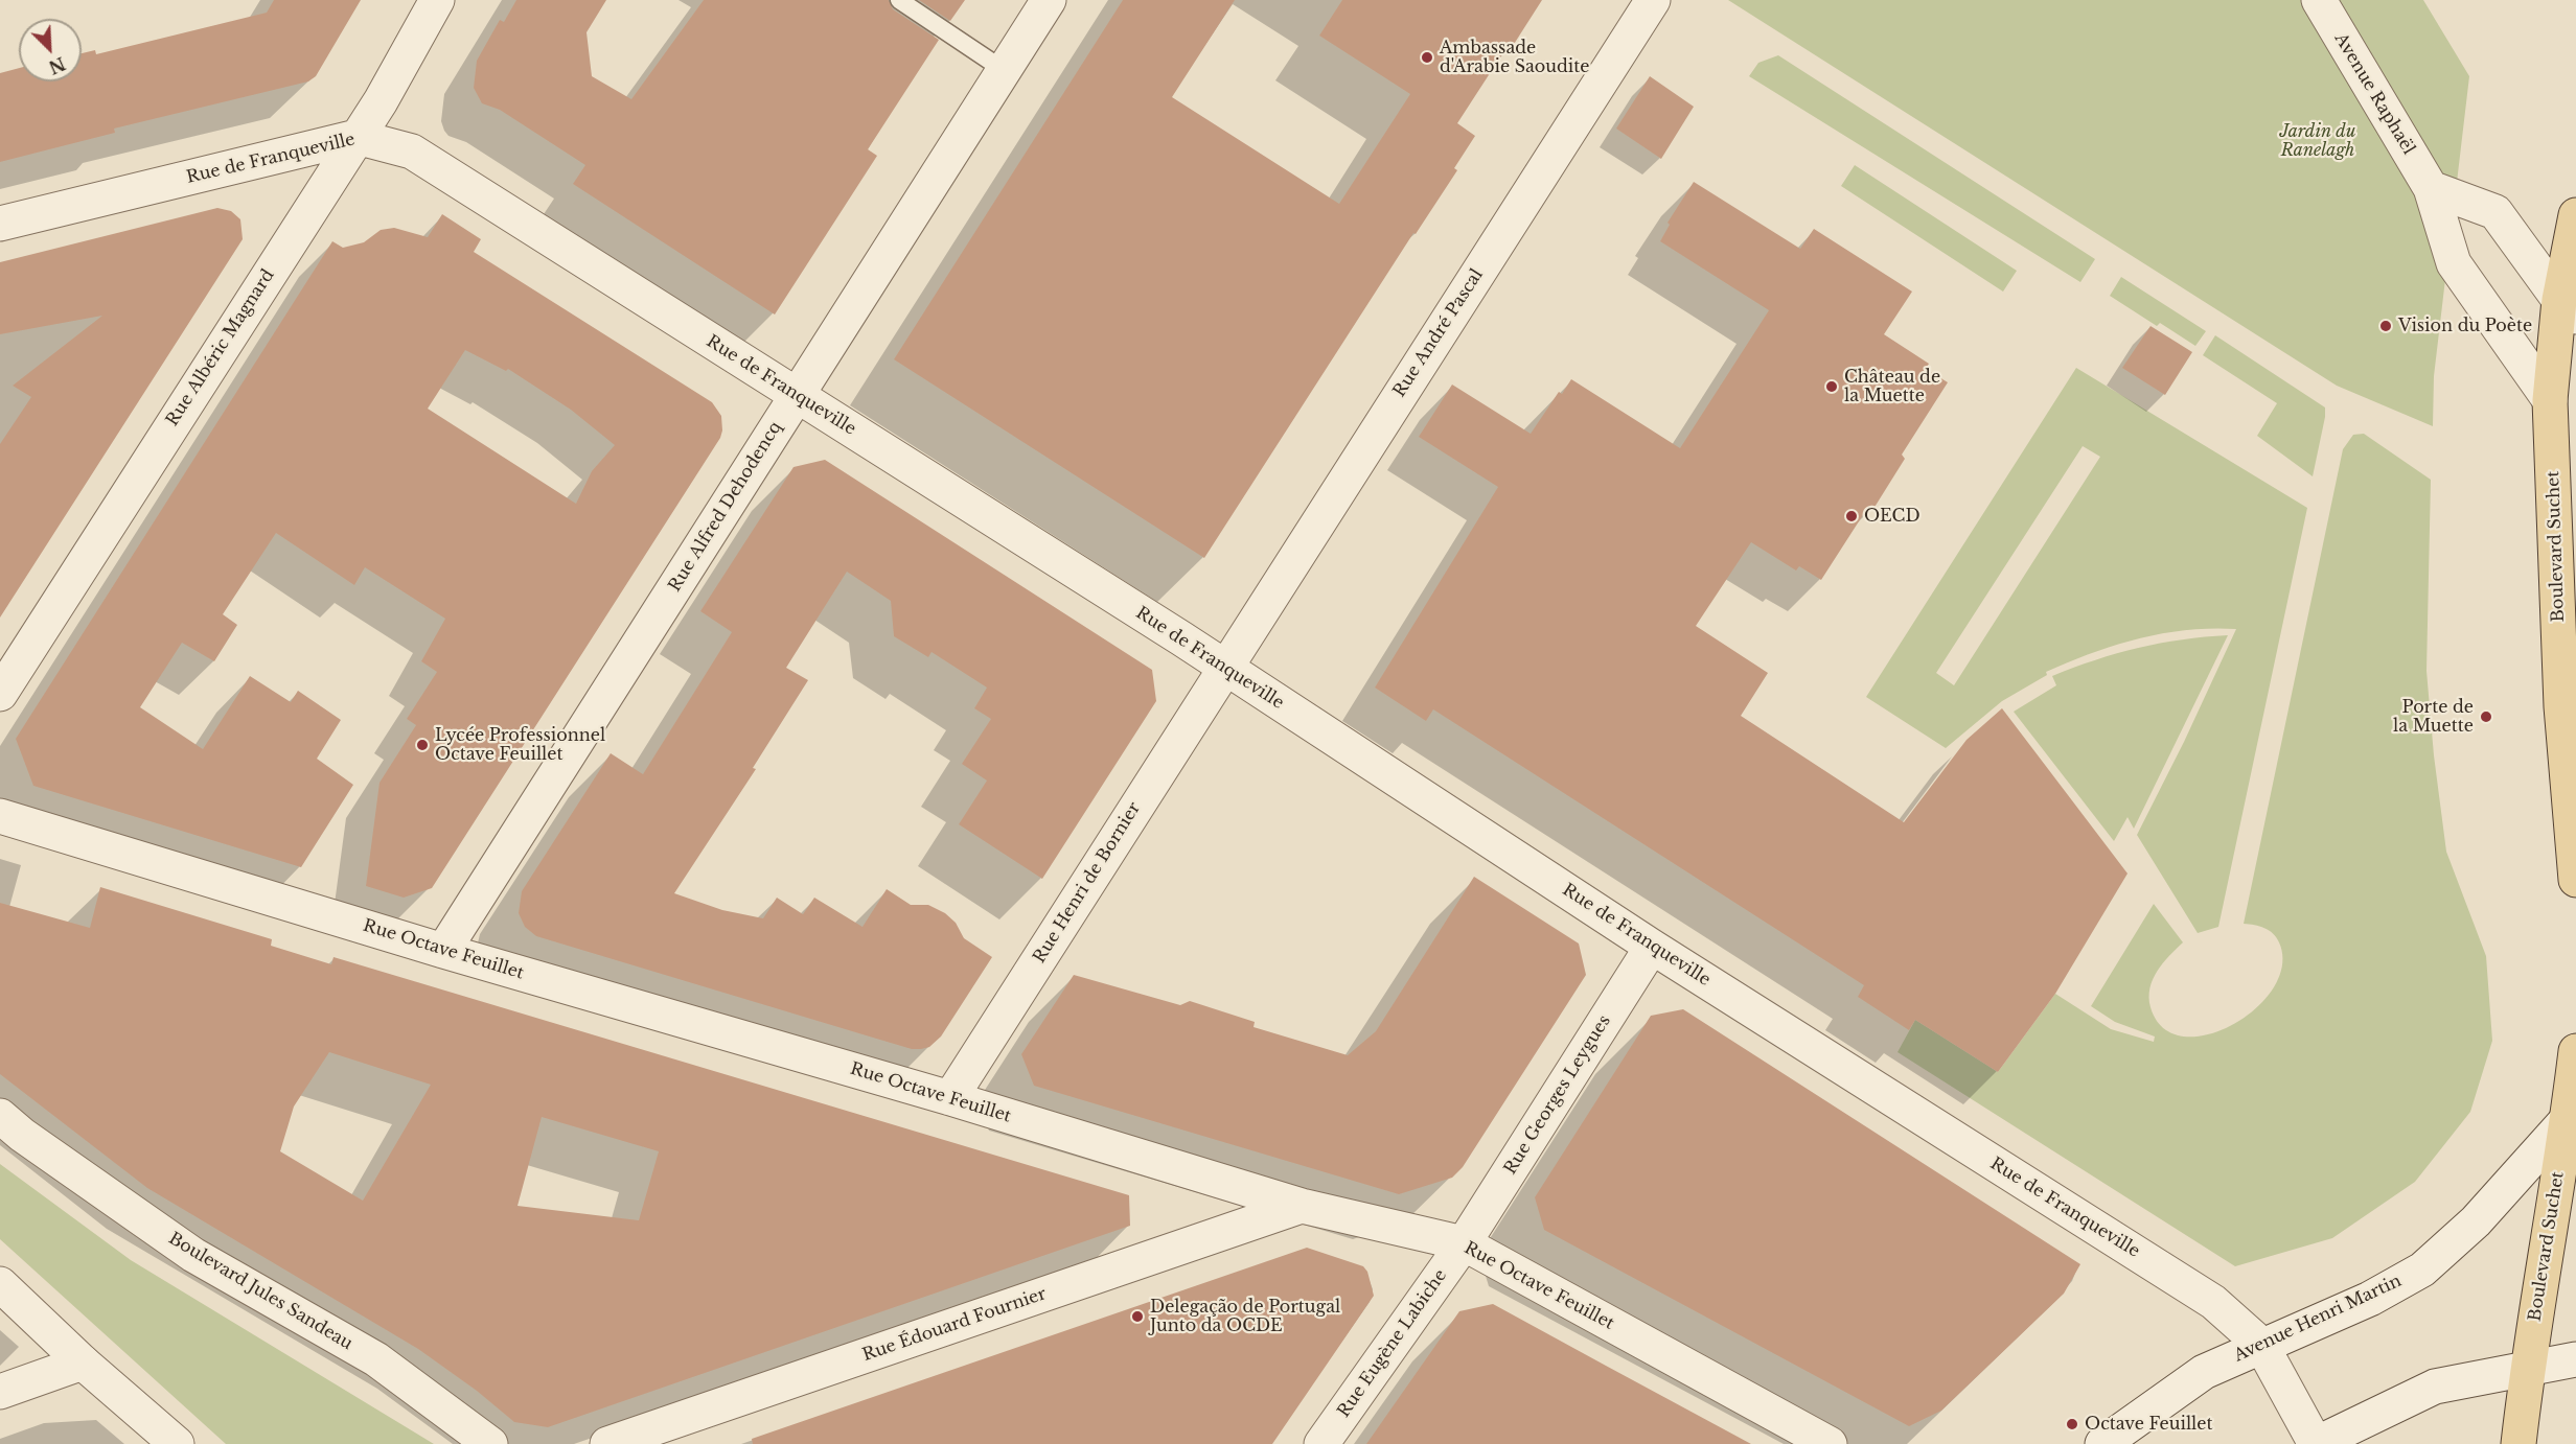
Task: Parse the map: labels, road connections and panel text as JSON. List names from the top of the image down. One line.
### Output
{"streets":{"main road":["Boulevard Suchet"],"street":["Avenue Raphaël","Rue de Franqueville","Rue André Pascal","Rue Albéric Magnard","Rue Alfred Dehodencq","Rue Henri de Bornier","Rue Octave Feuillet","Rue Georges Leygues","Boulevard Jules Sandeau","Avenue Henri Martin","Rue Édouard Fournier","Rue Eugène Labiche"]},"crossings":[["Avenue Raphaël","Boulevard Suchet"],["Rue de Franqueville","Rue André Pascal"],["Rue de Franqueville","Rue Albéric Magnard"],["Rue de Franqueville","Rue Alfred Dehodencq"],["Rue de Franqueville","Rue Henri de Bornier"],["Rue de Franqueville","Rue Georges Leygues"],["Rue de Franqueville","Avenue Henri Martin"],["Rue André Pascal","Rue Henri de Bornier"],["Rue Alfred Dehodencq","Rue Octave Feuillet"],["Boulevard Suchet","Avenue Henri Martin"],["Rue Henri de Bornier","Rue Octave Feuillet"],["Rue Octave Feuillet","Rue Georges Leygues"],["Rue Octave Feuillet","Rue Édouard Fournier"],["Rue Octave Feuillet","Rue Eugène Labiche"],["Rue Georges Leygues","Rue Eugène Labiche"]],"parks":["Jardin du Ranelagh"],"places":["Ambassade d'Arabie Saoudite","Vision du Poète","Château de la Muette","OECD","Porte de la Muette","Lycée Professionnel Octave Feuillet","Delegação de Portugal Junto da OCDE","Octave Feuillet"],"north":"bottom right"}
